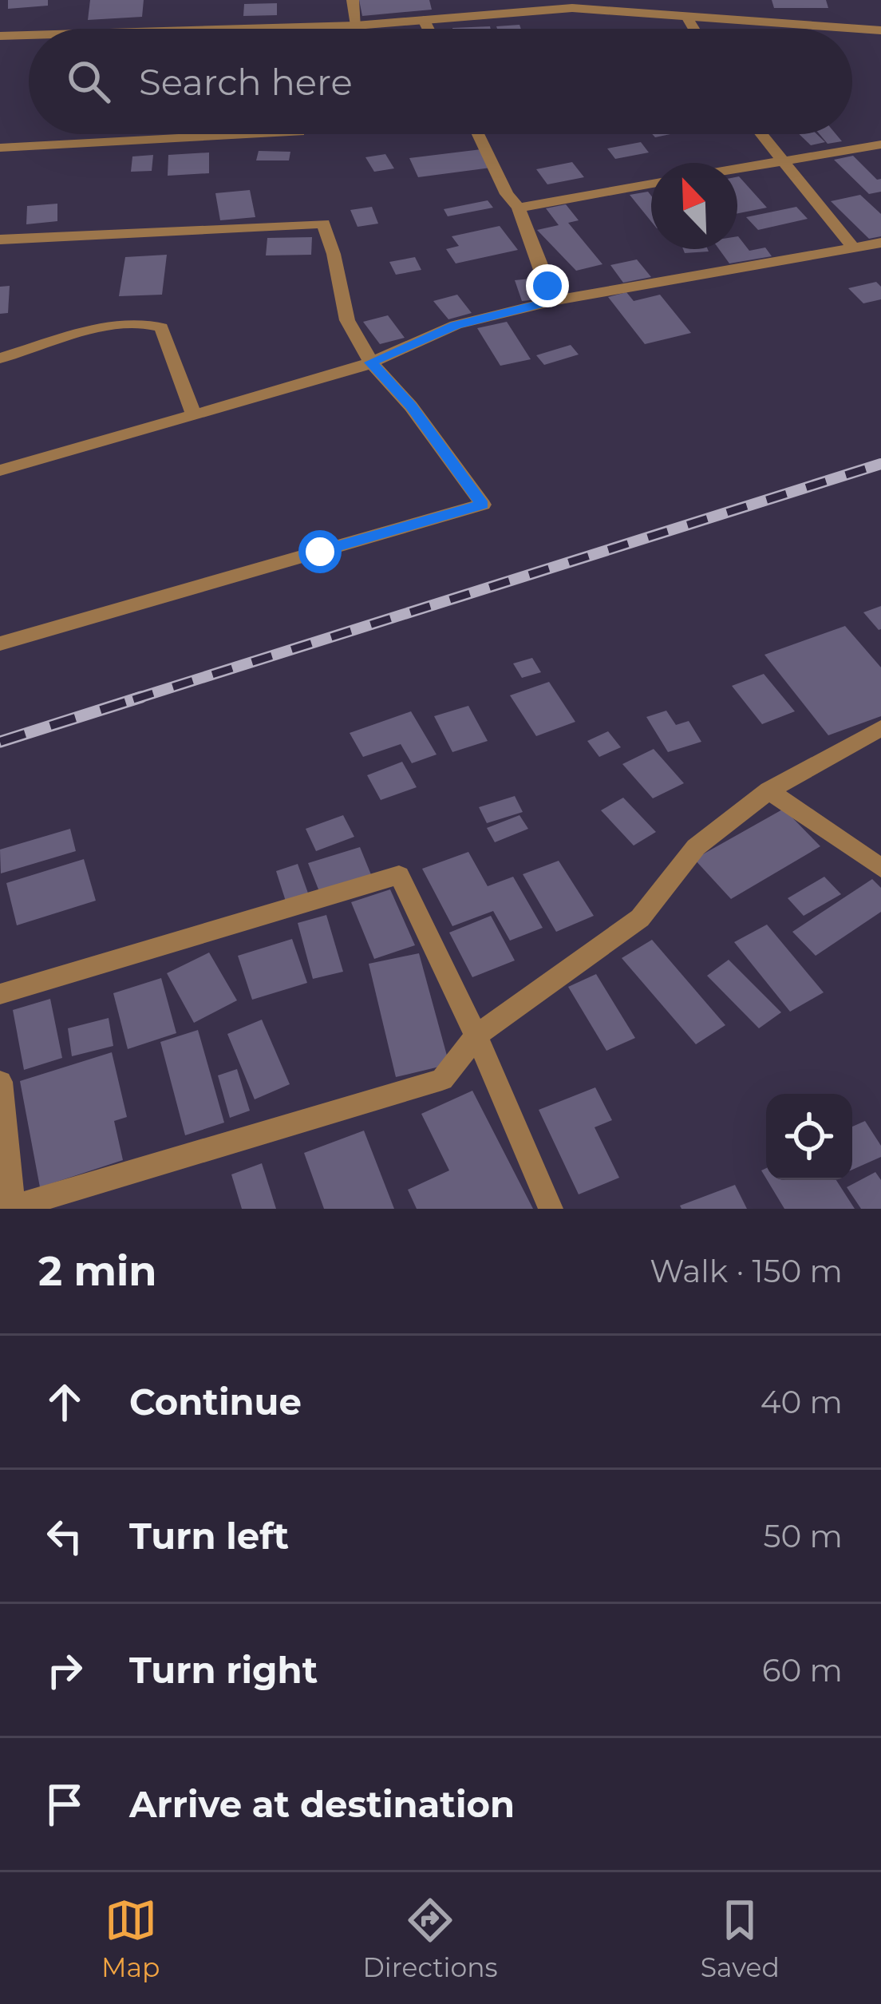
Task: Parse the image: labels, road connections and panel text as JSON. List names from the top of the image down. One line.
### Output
{"north":"top left","page":{"search":"Search here","heading":["2 min","Walk · 150 m"],"list":[["Continue","40 m"],["Turn left","50 m"],["Turn right","60 m"],"Arrive at destination"],"nav":["Map","Directions","Saved"]}}
